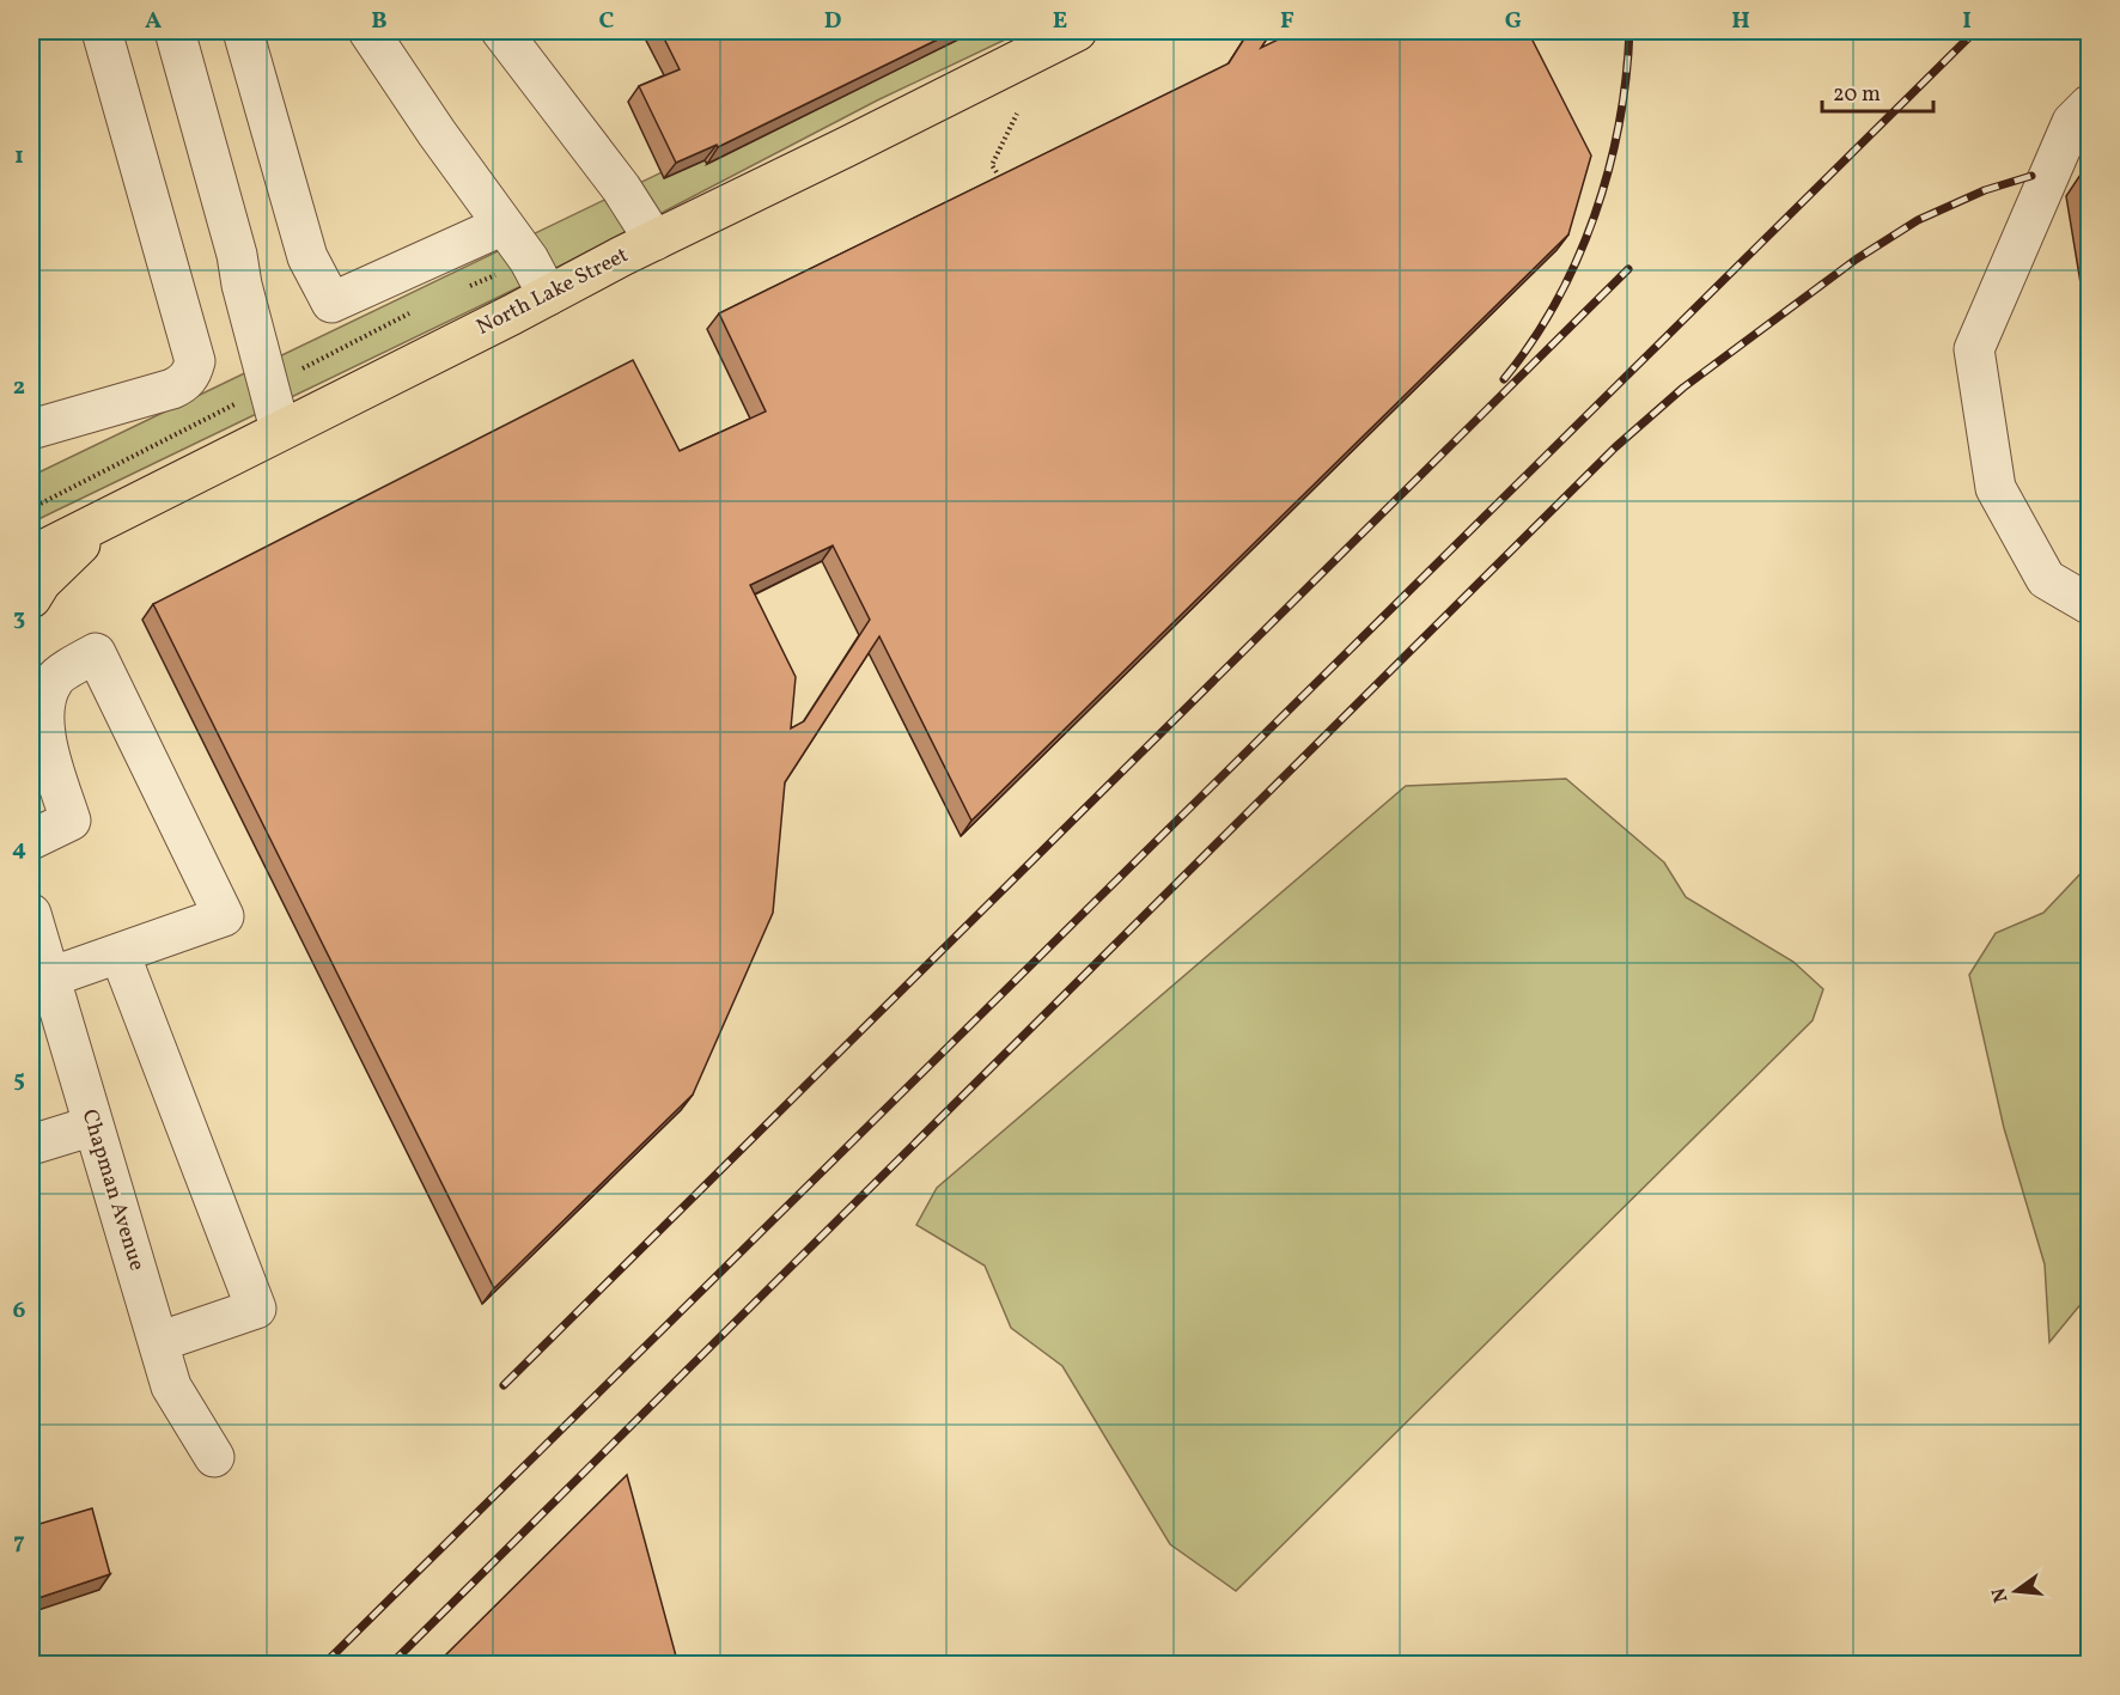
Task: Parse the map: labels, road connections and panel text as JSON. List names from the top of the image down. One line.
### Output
{"streets":{"main road":["North Lake Street"],"street":["Chapman Avenue"]},"scale_bar":"20 m","north":"left","grid":{"columns":["A","B","C","D","E","F","G","H","I"],"rows":["1","2","3","4","5","6","7"]}}
